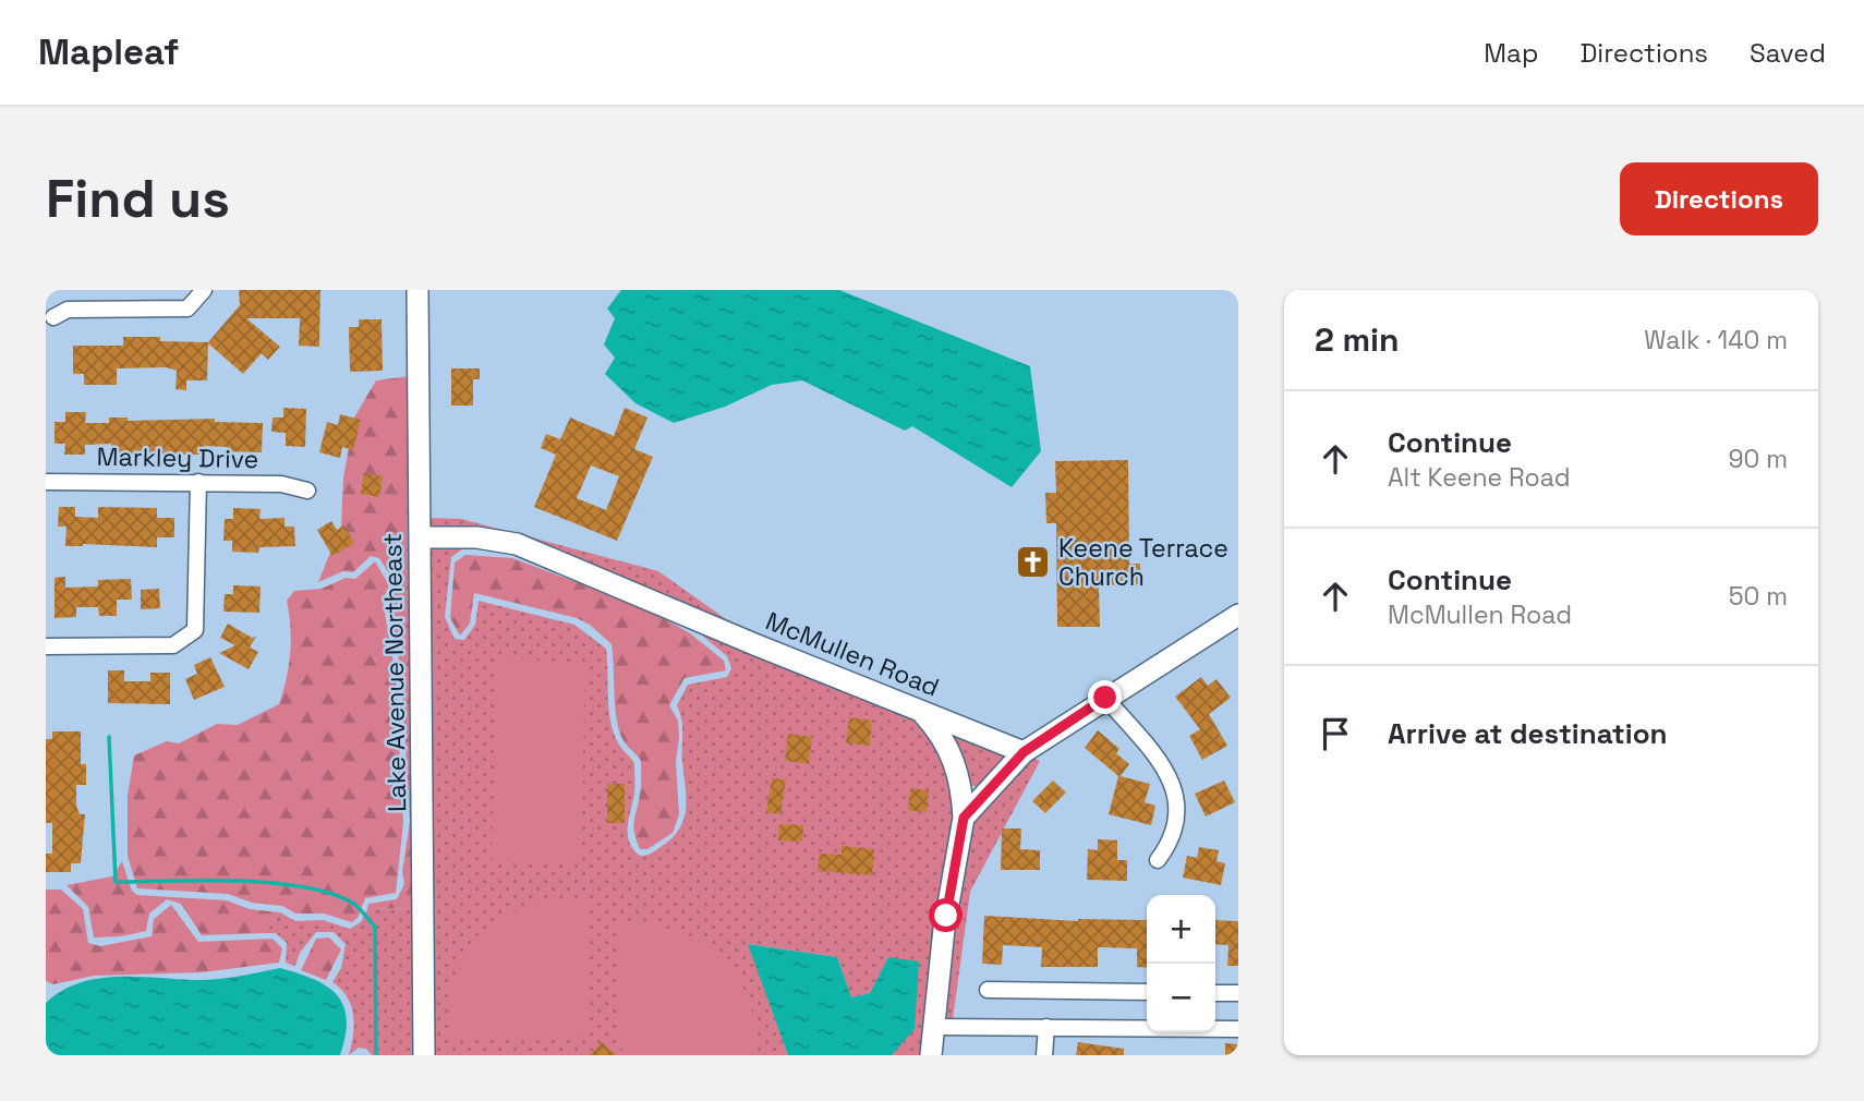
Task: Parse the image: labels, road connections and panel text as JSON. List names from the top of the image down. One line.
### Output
{"streets":{"street":["Markley Drive","McMullen Road","Lake Avenue Northeast"]},"crossings":[["McMullen Road","Lake Avenue Northeast"]],"places":{"church":["Keene Terrace Church"]},"page":{"header":"Mapleaf","nav":["Map","Directions","Saved"],"buttons":"Directions","title":"Find us","heading":["2 min","Walk · 140 m"],"list":[["Continue","Alt Keene Road","90 m"],["Continue","McMullen Road","50 m"],"Arrive at destination"],"map_buttons":["+","−"]}}
